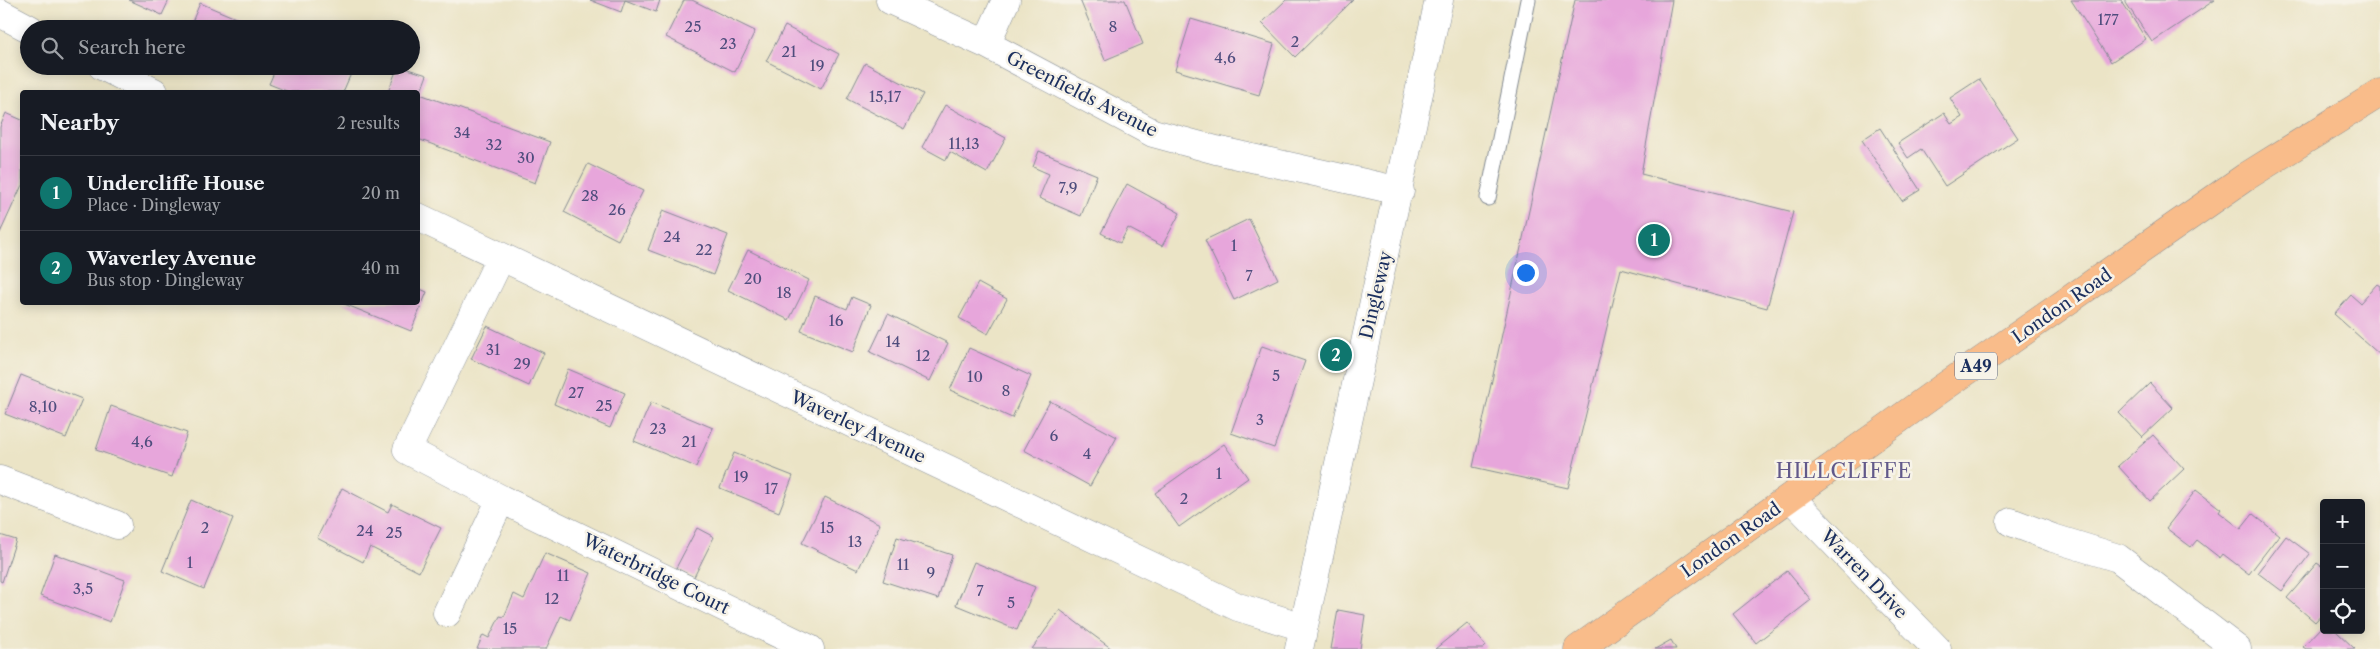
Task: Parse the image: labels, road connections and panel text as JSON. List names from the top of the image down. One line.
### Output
{"streets":{"highway":["London Road","A49"],"street":["Greenfields Avenue","Dingleway","Waverley Avenue","Waterbridge Court","Warren Drive"]},"crossings":[["Greenfields Avenue","Dingleway"],["Dingleway","Waverley Avenue"],["London Road","Warren Drive"],["Waverley Avenue","Waterbridge Court"]],"districts":["HILLCLIFFE"],"house_numbers":["177","25","8","2","23","21","4,6","19","15,17","34","11,13","32","30","7,9","28","26","24","1","22","7","20","18","16","14","31","12","29","5","10","8","27","25","8,10","3","23","6","4,6","21","4","1","19","17","2","2","15","24","25","13","1","11","9","11","3,5","7","12","5","15"],"page":{"search":"Search here","heading":["Nearby","2 results"],"list":[{"mark":"1","name":"Undercliffe House","note":"Place · Dingleway","value":"20 m"},{"mark":"2","name":"Waverley Avenue","note":"Bus stop · Dingleway","value":"40 m"}],"pins":["1","2"],"map_buttons":["+","−"]}}
